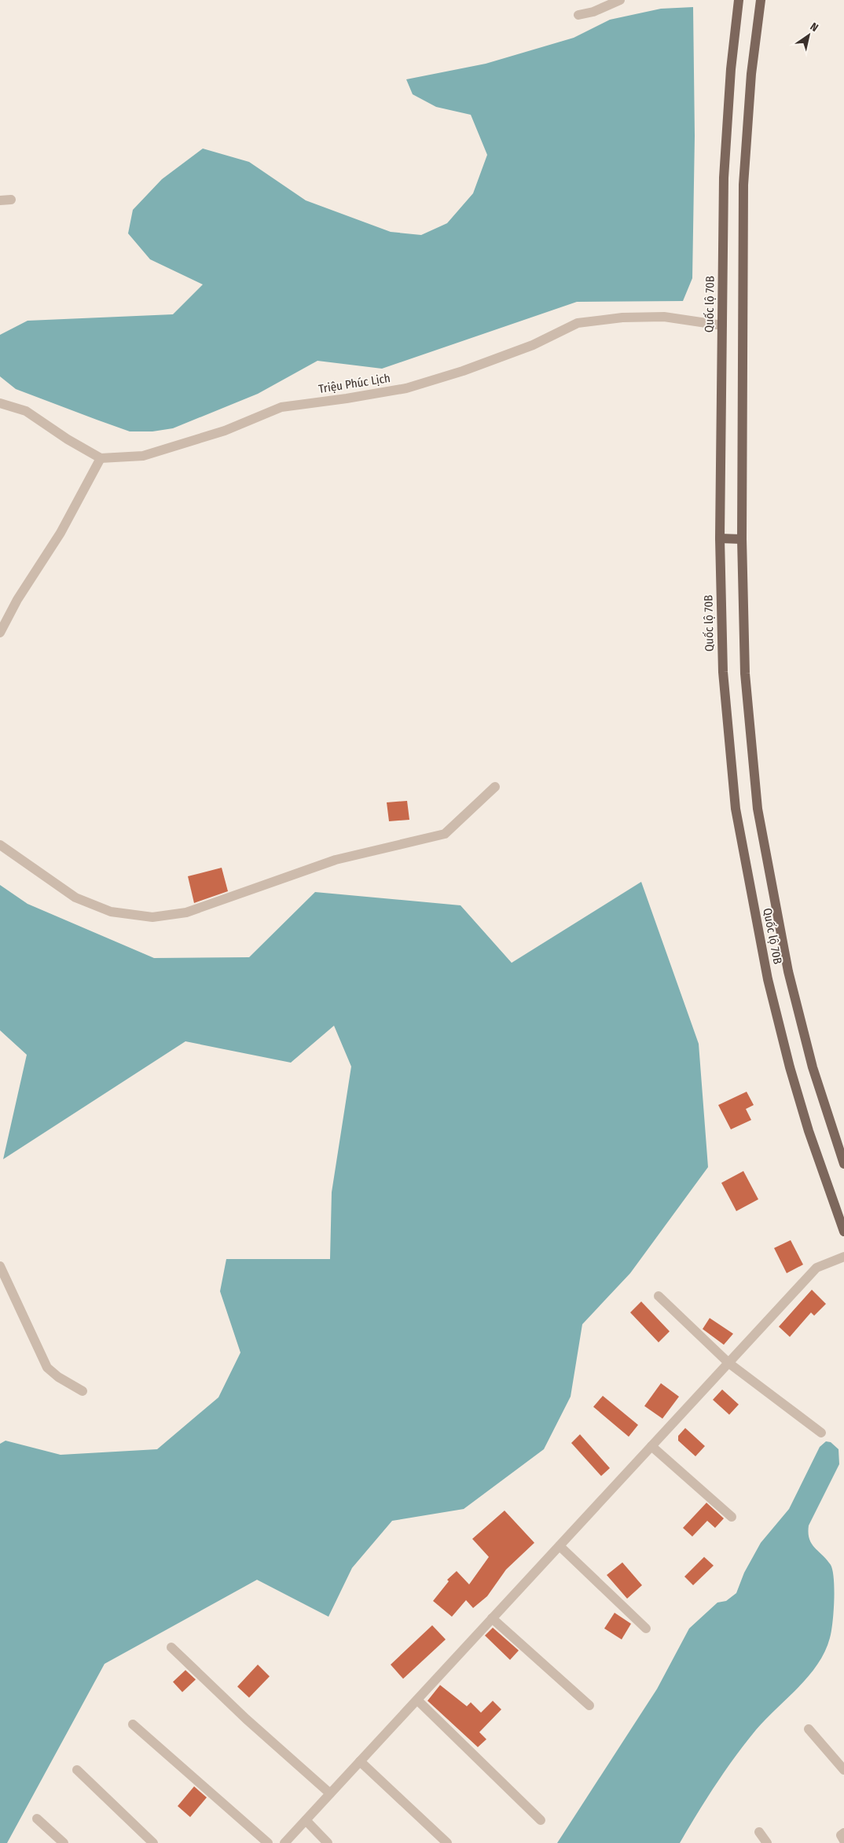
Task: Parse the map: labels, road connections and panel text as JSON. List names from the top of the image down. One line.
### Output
{"streets":{"main road":["Quốc lộ 70B"],"street":["Triệu Phúc Lịch"]},"crossings":[["Quốc lộ 70B","Triệu Phúc Lịch"]],"north":"top right"}
